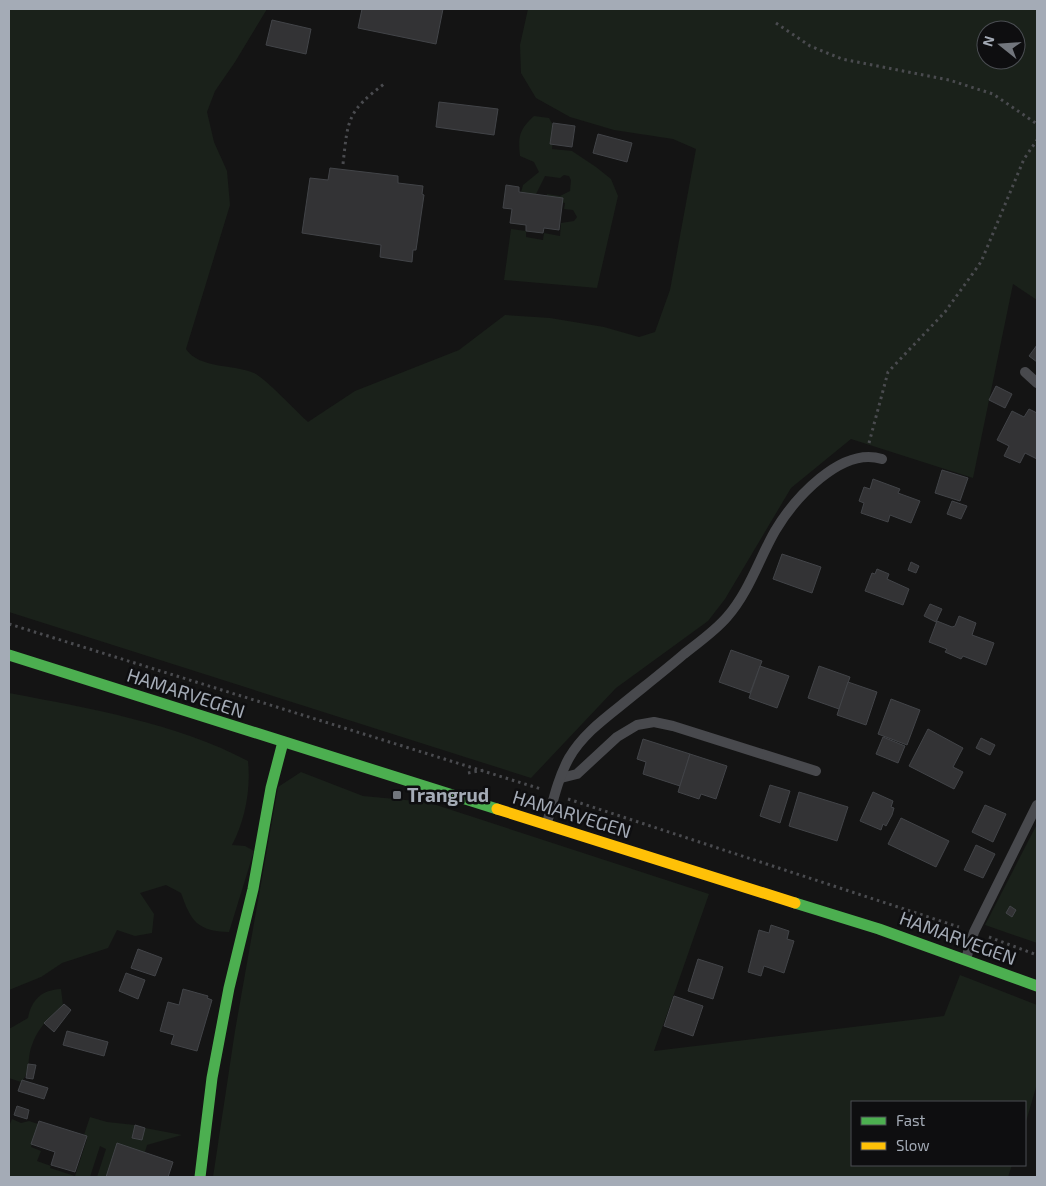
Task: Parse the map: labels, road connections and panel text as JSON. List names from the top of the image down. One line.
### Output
{"streets":{"main road":["HAMARVEGEN"]},"places":{"transit":["Trangrud"]},"legend":["Fast","Slow"],"north":"left"}
